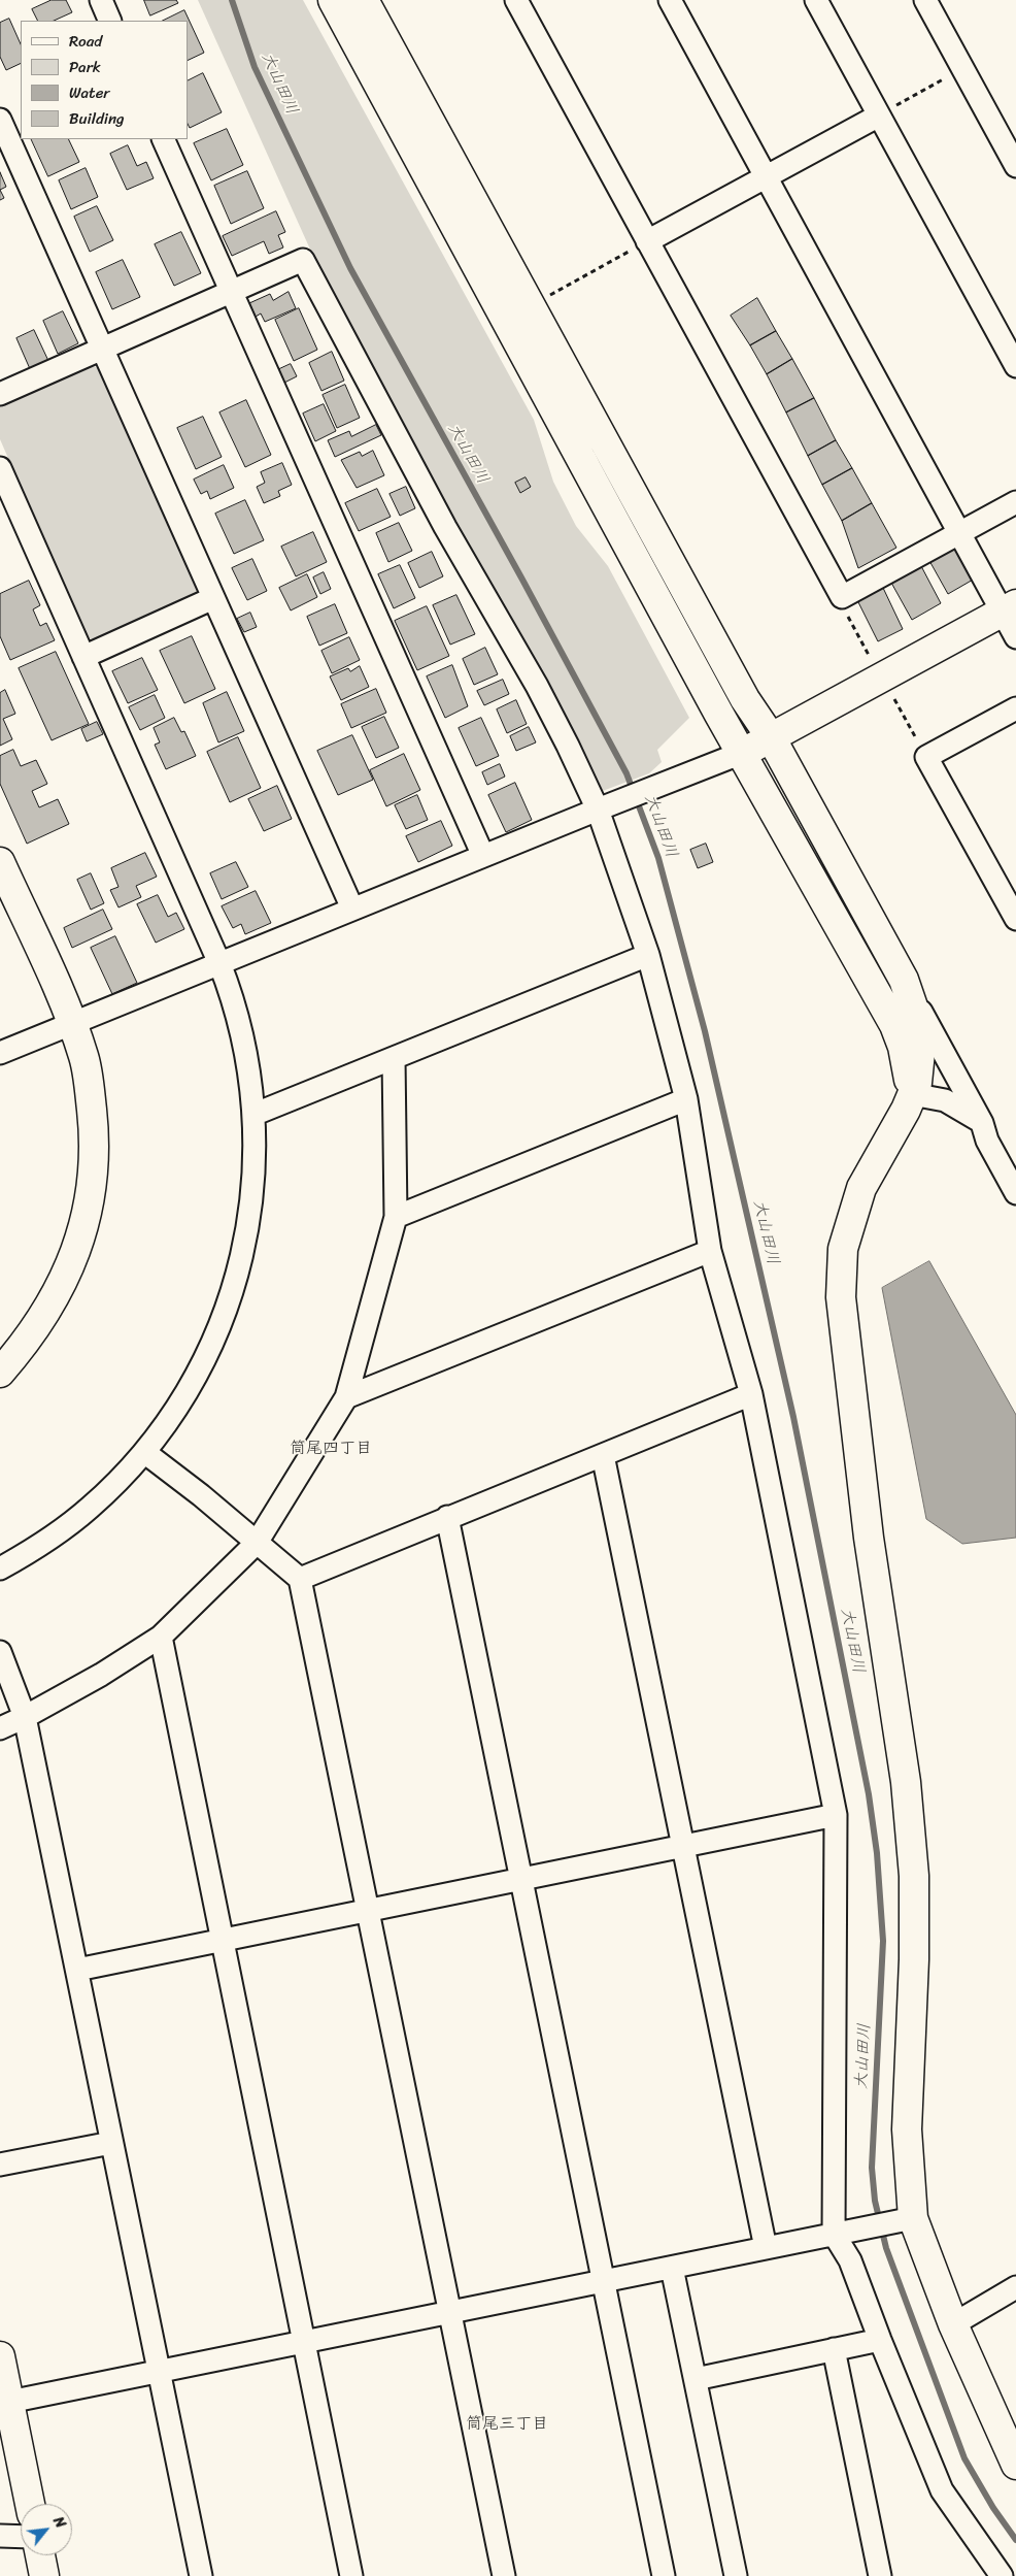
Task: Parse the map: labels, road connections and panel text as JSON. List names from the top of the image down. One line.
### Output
{"districts":["筒尾四丁目","筒尾三丁目"],"water":["大山田川"],"legend":["Road","Park","Water","Building"],"north":"top right"}
